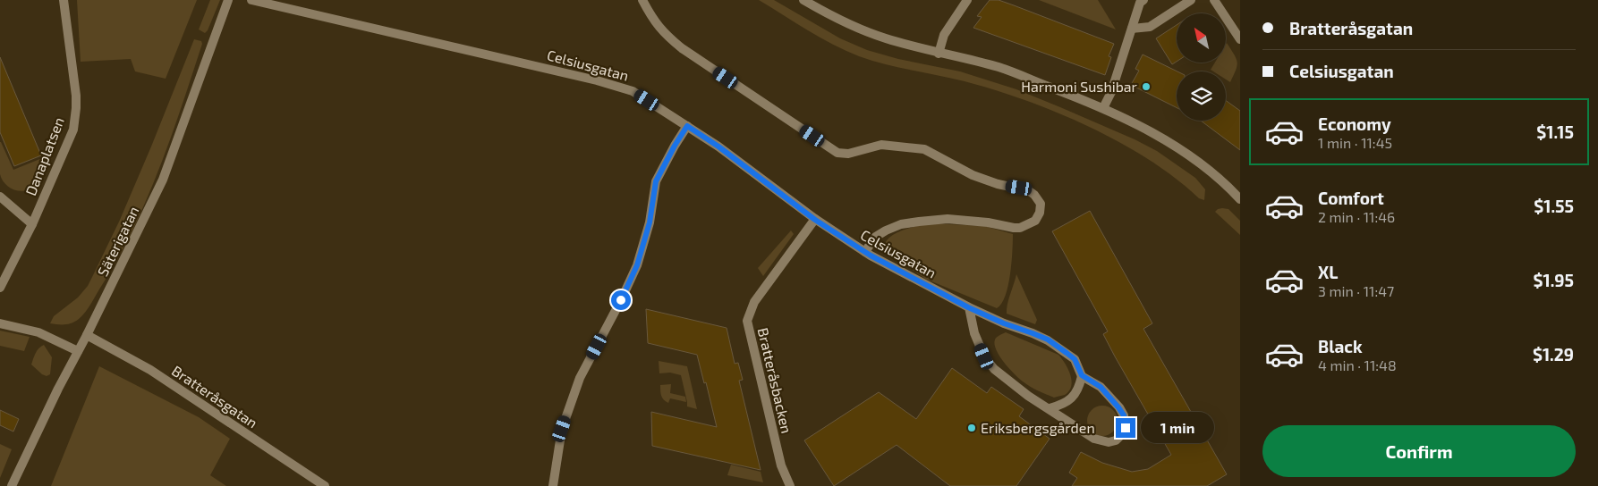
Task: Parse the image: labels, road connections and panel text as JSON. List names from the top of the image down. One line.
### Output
{"streets":{"street":["Celsiusgatan","Danaplatsen","Säterigatan","Bratteråsbacken","Bratteråsgatan"]},"crossings":[["Celsiusgatan","Bratteråsbacken"],["Säterigatan","Bratteråsgatan"]],"places":["Harmoni Sushibar","Eriksbergsgården"],"north":"top left","page":{"banner":["Bratteråsgatan","Celsiusgatan"],"list":[{"name":"Economy","note":"1 min · 11:45","value":"$1.15"},{"name":"Comfort","note":"2 min · 11:46","value":"$1.55"},{"name":"XL","note":"3 min · 11:47","value":"$1.95"},{"name":"Black","note":"4 min · 11:48","value":"$1.29"}],"bubble":"1 min","buttons":"Confirm"}}
